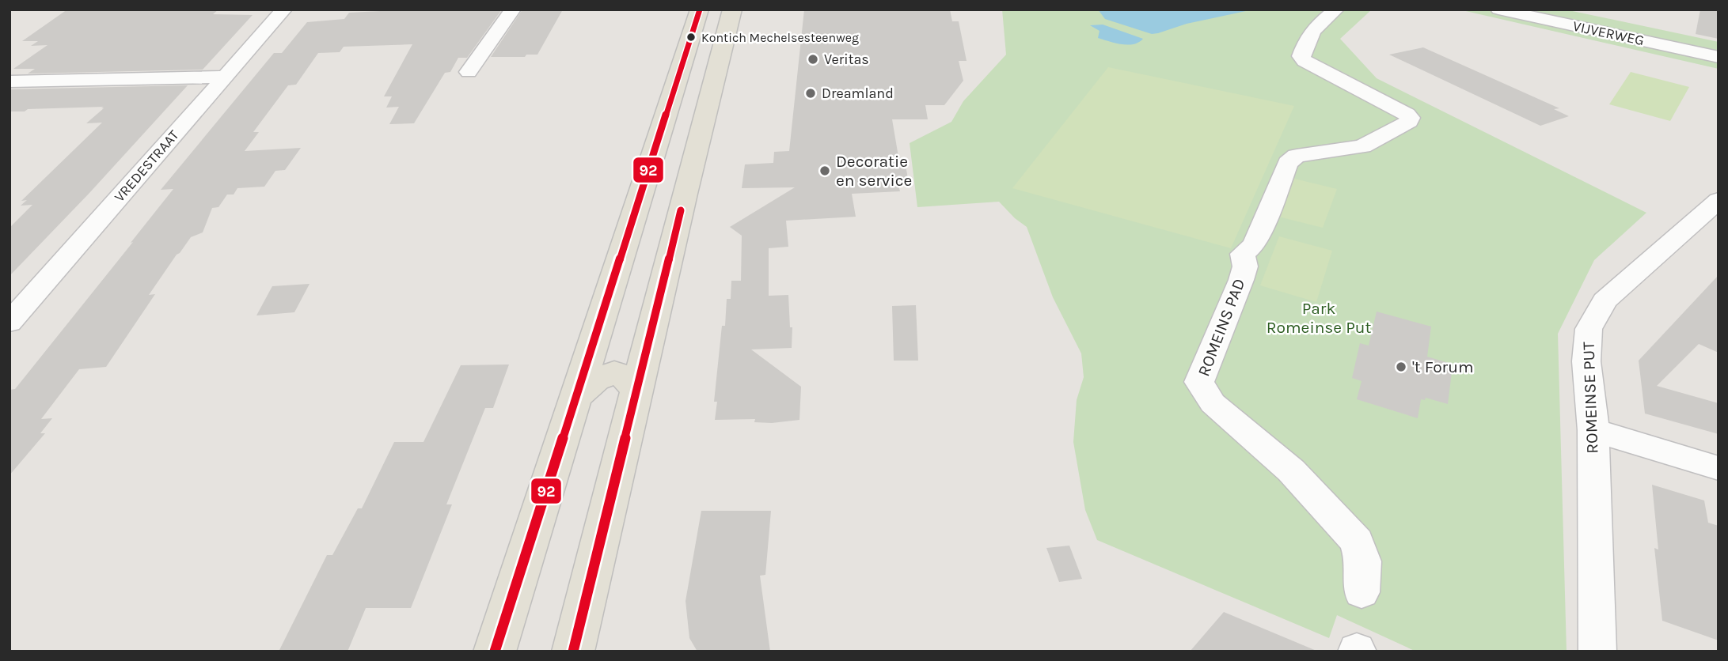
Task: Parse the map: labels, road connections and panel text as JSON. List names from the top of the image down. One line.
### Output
{"streets":{"street":["VIJVERWEG","VREDESTRAAT","ROMEINS PAD","ROMEINSE PUT"]},"parks":["Park Romeinse Put"],"places":["Kontich Mechelsesteenweg","Veritas","Dreamland","Decoratie en service","'t Forum"],"lines":["transit line 92"]}
